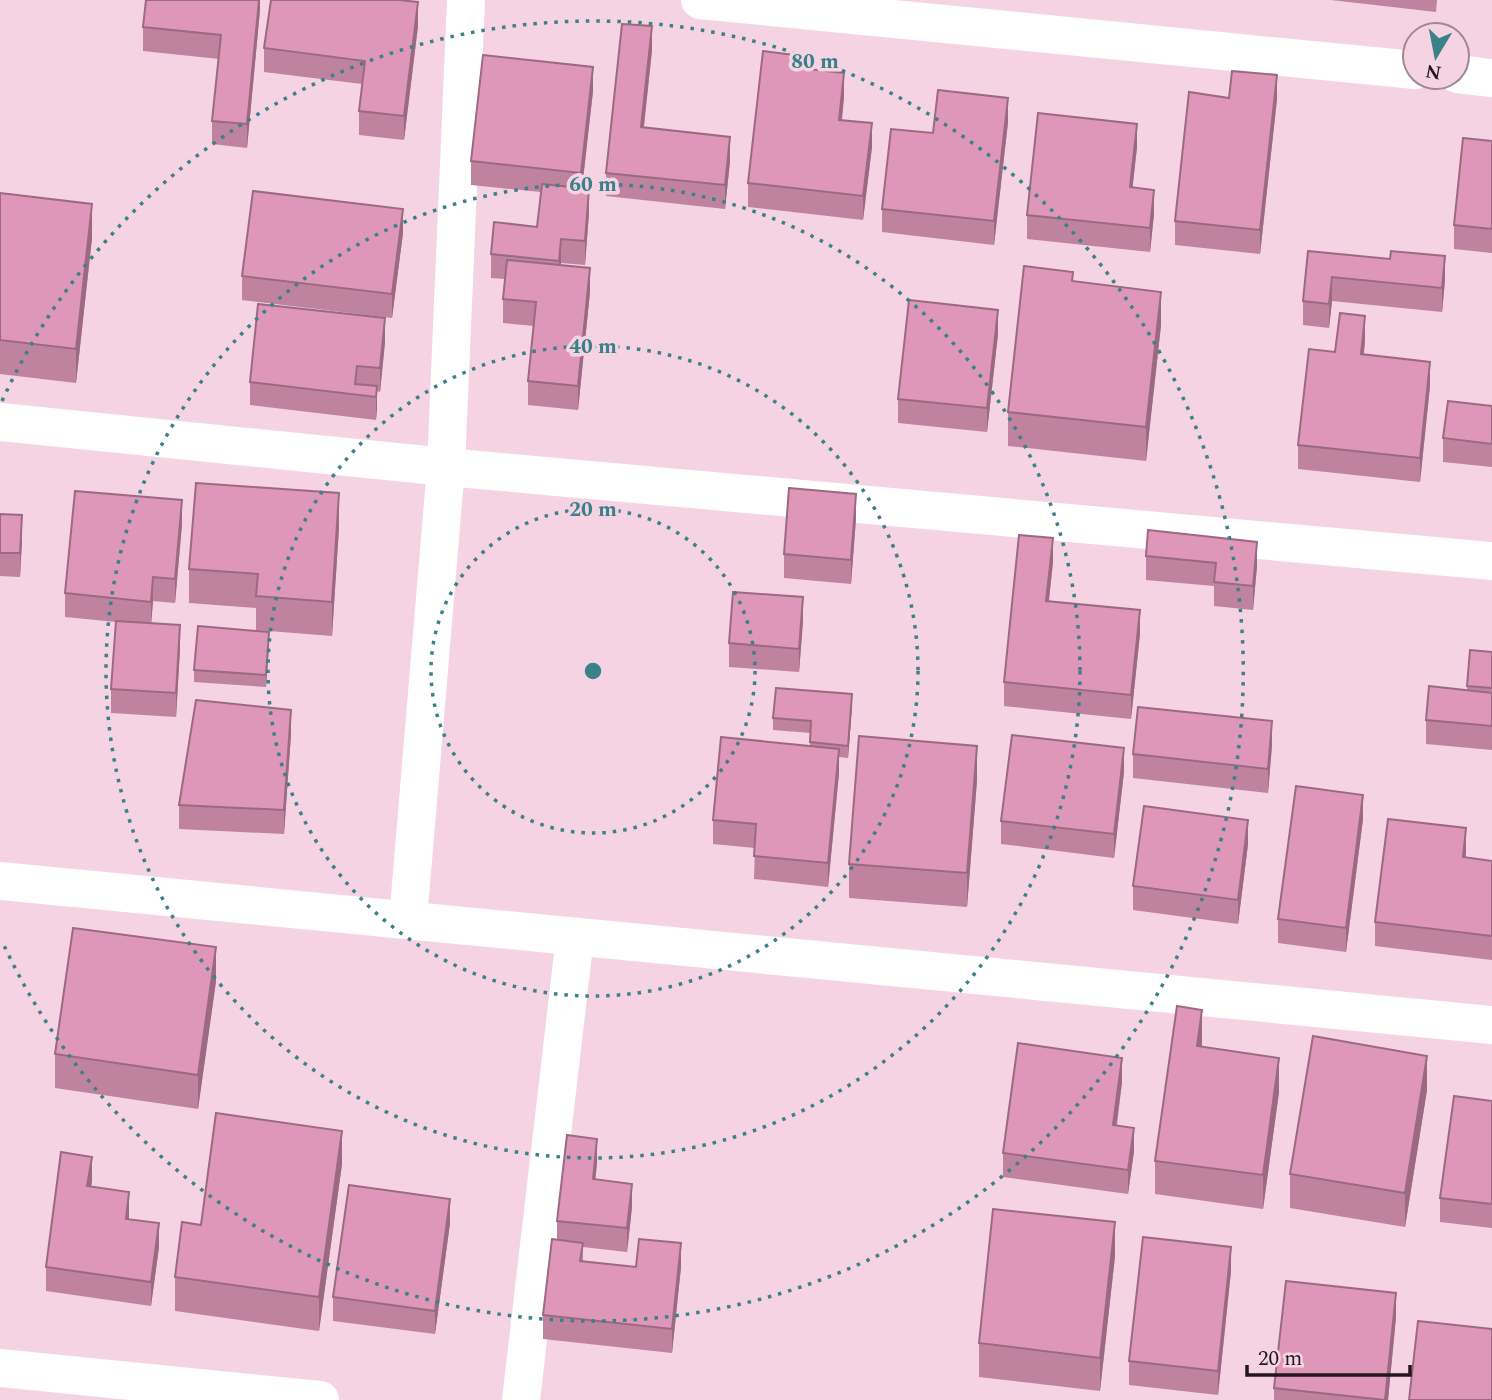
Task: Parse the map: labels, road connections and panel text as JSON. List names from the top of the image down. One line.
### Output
{"scale_bar":"20 m","north":"bottom","rings":["80 m","60 m","40 m","20 m"]}
